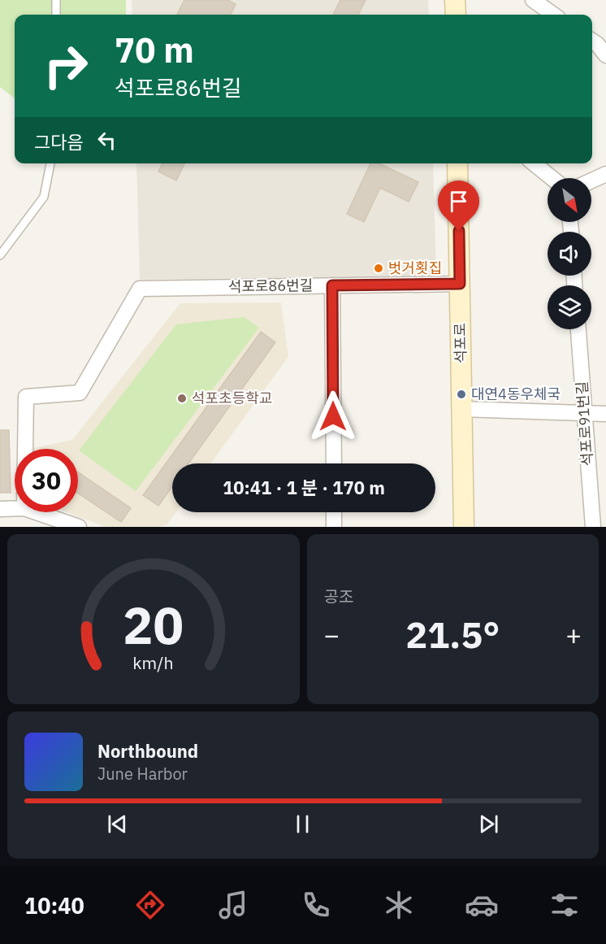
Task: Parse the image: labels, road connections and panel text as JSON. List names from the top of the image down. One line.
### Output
{"streets":{"main road":["석포로"],"street":["석포로86번길","석포로91번길"]},"crossings":[["석포로86번길","석포로"]],"places":["벗거횟집","대연4동우체국","석포초등학교"],"north":"bottom right","page":{"turn":["70 m","석포로86번길"],"then":"그다음","limit":"30","trip":"10:41 · 1 분 · 170 m","tile":"공조","heat":["−","21.5°","+"],"song":["Northbound","June Harbor"],"tabs":"10:40","gauge":["20","km/h"]}}
